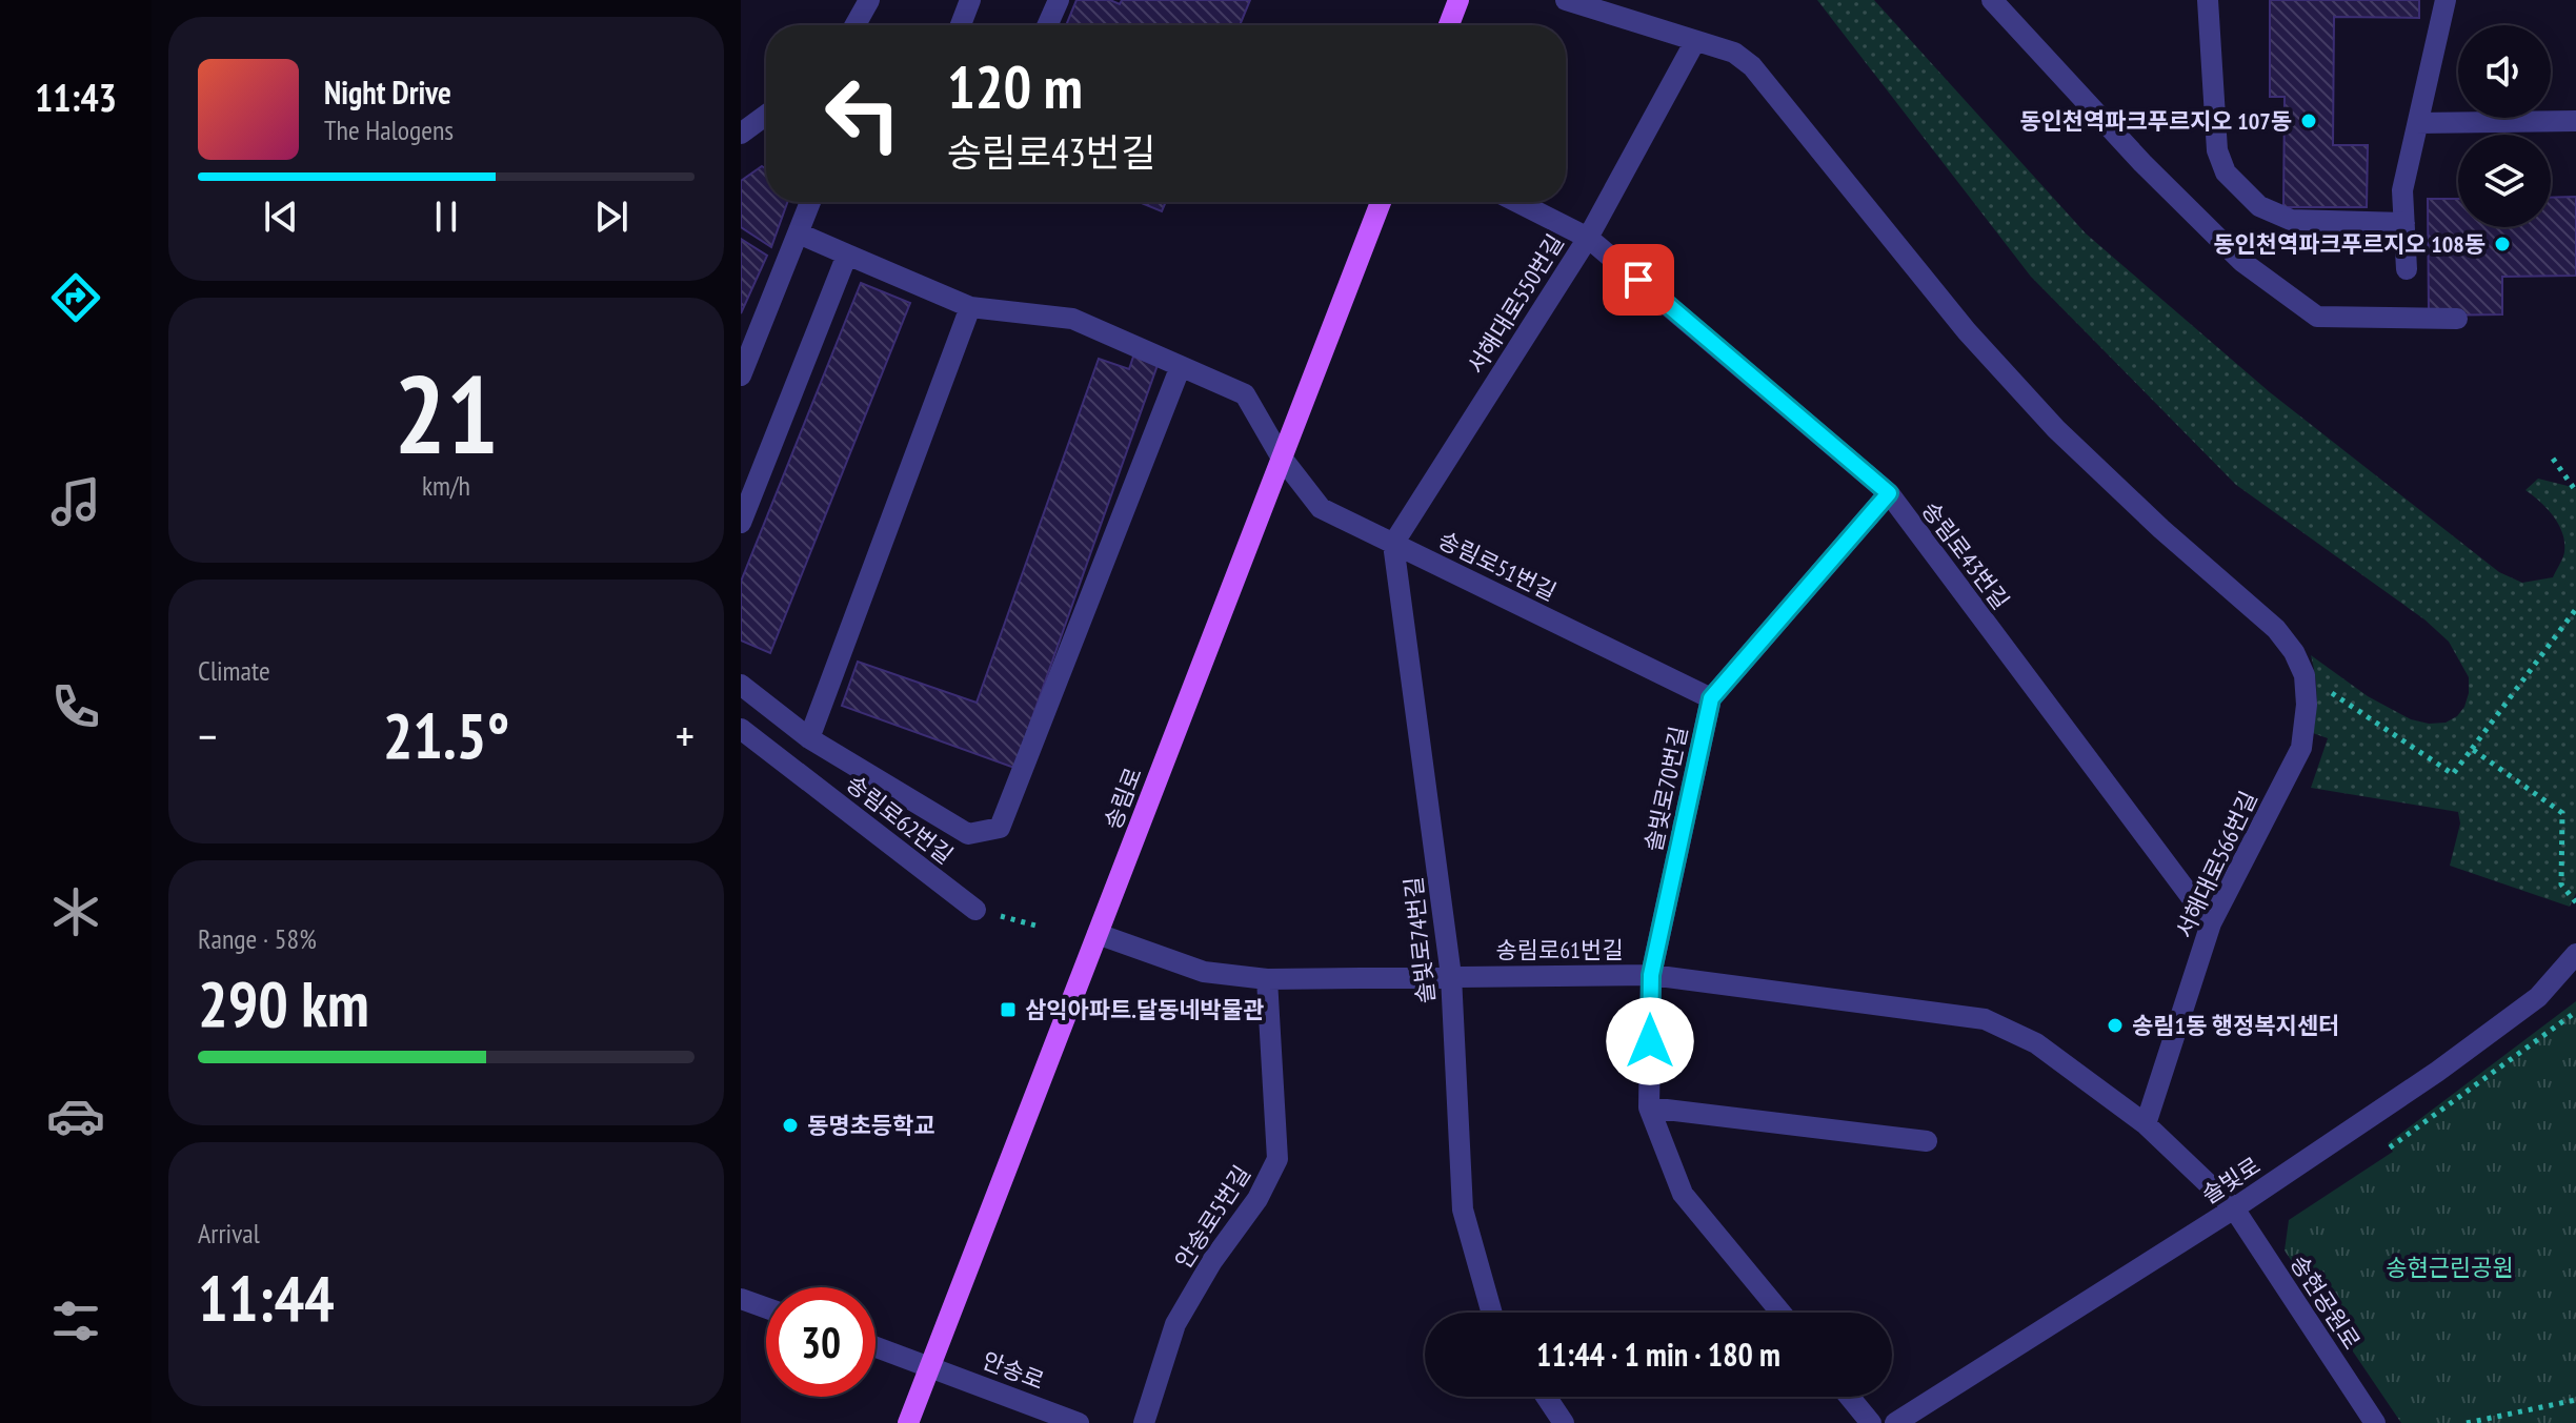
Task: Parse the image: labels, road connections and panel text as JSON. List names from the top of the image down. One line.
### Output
{"streets":{"main road":["송림로"],"street":["서해대로550번길","송림로43번길","송림로51번길","솔빛로70번길","송림로62번길","서해대로566번길","솔빛로74번길","송림로61번길","솔빛로","안송로5번길","송현공원로","안송로"]},"crossings":[["서해대로550번길","송림로43번길"],["서해대로550번길","송림로51번길"],["서해대로550번길","솔빛로74번길"],["송림로43번길","솔빛로70번길"],["송림로43번길","서해대로566번길"],["송림로51번길","솔빛로70번길"],["송림로51번길","송림로"],["송림로51번길","솔빛로74번길"],["솔빛로70번길","송림로61번길"],["송림로","송림로61번길"],["송림로","안송로"],["서해대로566번길","송림로61번길"],["솔빛로74번길","송림로61번길"],["송림로61번길","안송로5번길"],["솔빛로","송현공원로"]],"parks":["송현근린공원"],"places":{"other":["동인천역파크푸르지오 107동","동인천역파크푸르지오 108동","송림1동 행정복지센터","동명초등학교"],"transit":["삼익아파트.달동네박물관"]},"page":{"tabs":"11:43","turn":["120 m","송림로43번길"],"song":["Night Drive","The Halogens"],"tile":[["21","km/h"],"Climate",["Range · 58%","290 km"],["Arrival","11:44"]],"heat":["−","21.5°","+"],"limit":"30","trip":"11:44 · 1 min · 180 m"}}
